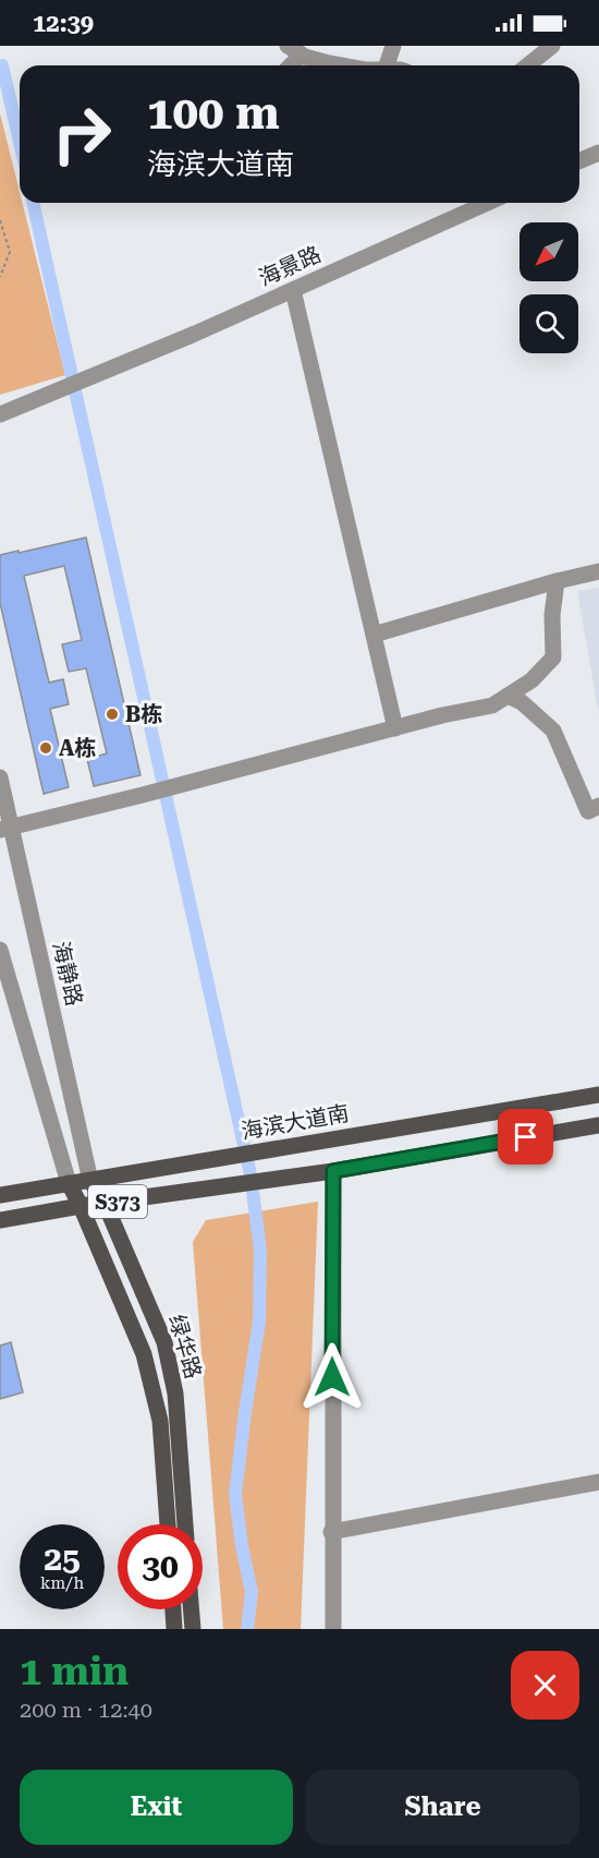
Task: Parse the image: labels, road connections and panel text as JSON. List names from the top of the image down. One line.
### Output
{"streets":{"main road":["海滨大道南","S373","绿华路"],"street":["海景路","海静路"]},"crossings":[["海静路","海滨大道南"],["海静路","绿华路"],["海滨大道南","绿华路"],["S373","绿华路"]],"places":["B栋","A栋"],"north":"bottom left","page":{"status":"12:39","turn":["100 m","海滨大道南"],"speed":"25 km/h","limit":"30","heading":["1 min","200 m · 12:40"],"buttons":["Exit","Share"]}}
